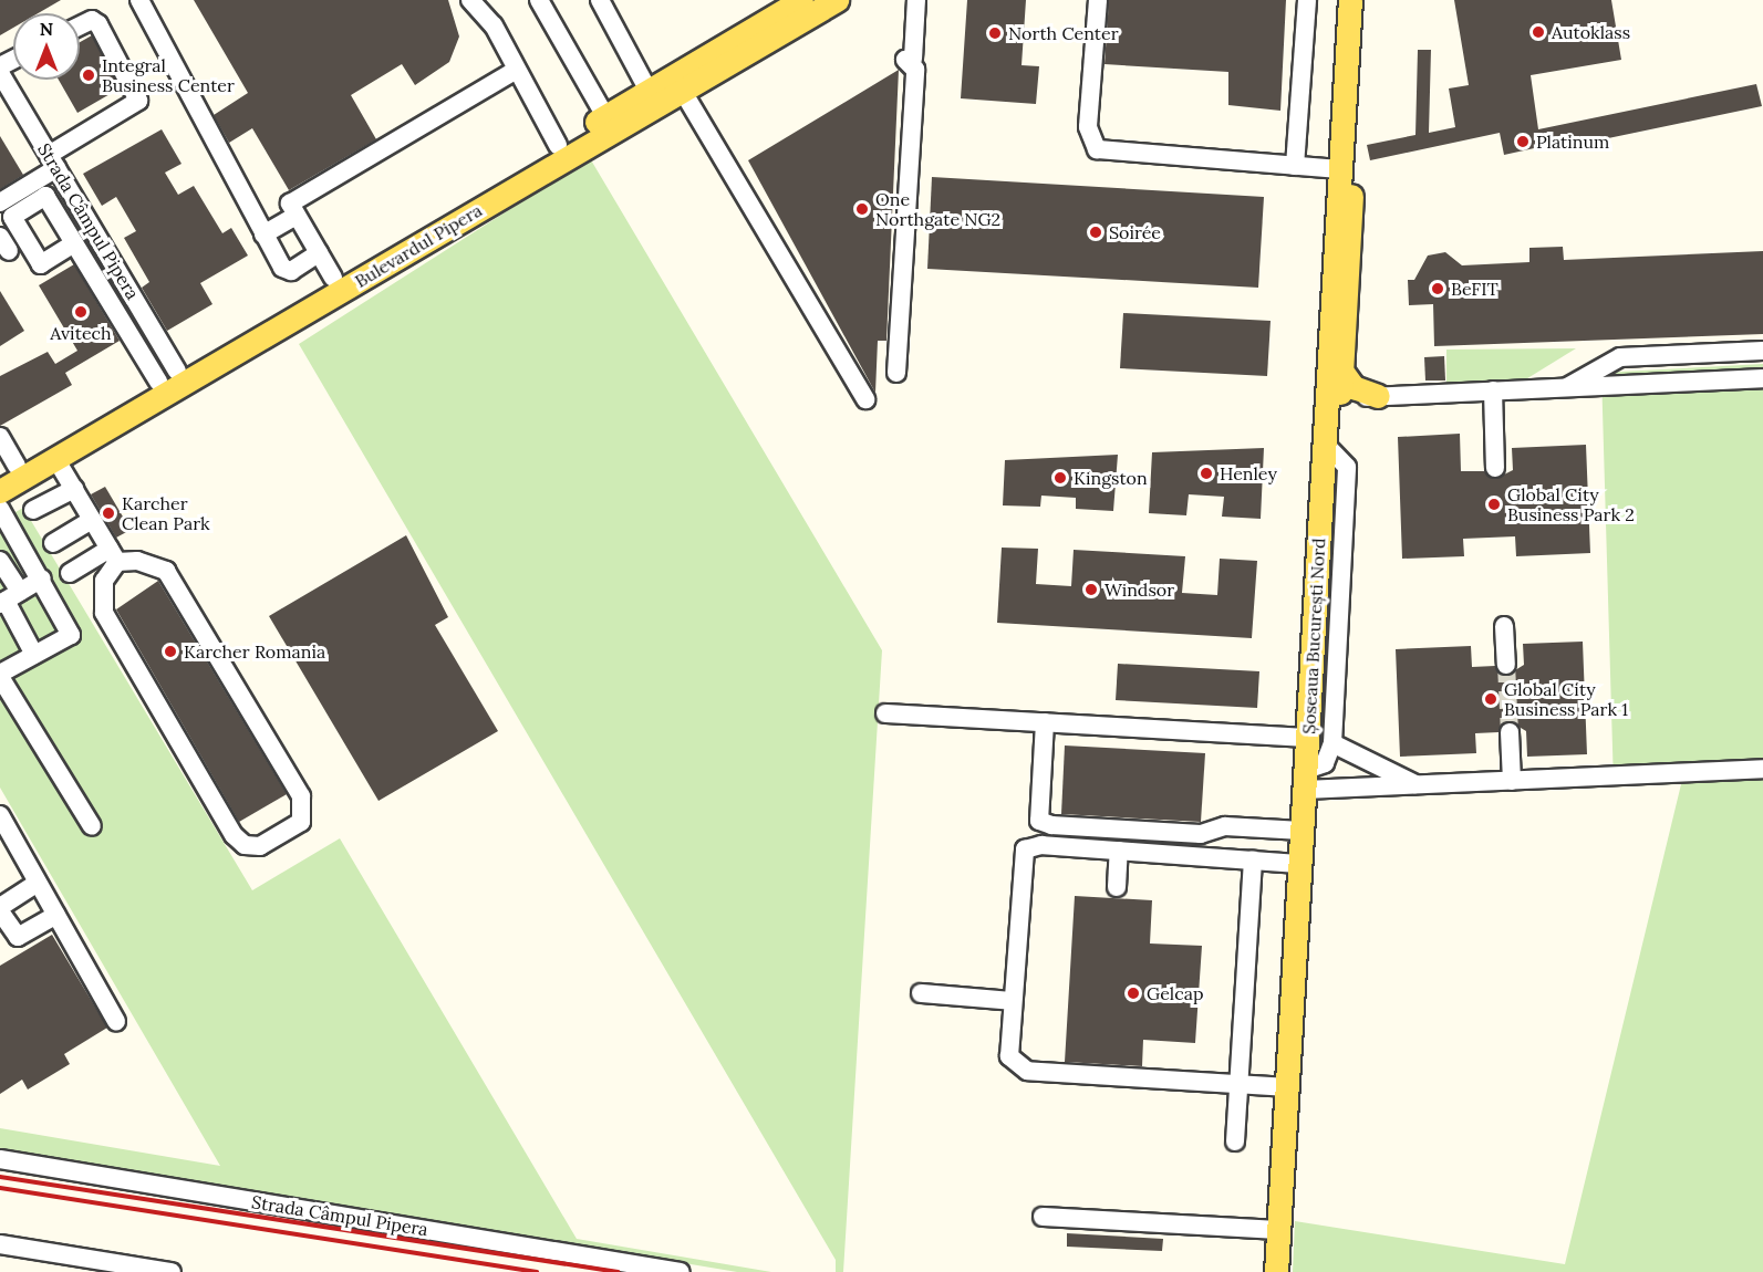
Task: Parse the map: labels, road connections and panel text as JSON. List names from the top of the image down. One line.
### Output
{"streets":{"main road":["Bulevardul Pipera","Șoseaua București Nord"],"street":["Strada Câmpul Pipera"]},"crossings":[["Strada Câmpul Pipera","Bulevardul Pipera"]],"places":["Autoklass","North Center","Integral Business Center","Platinum","One Northgate NG2","Soirée","BeFIT","Avitech","Henley","Kingston","Global City Business Park 2","Karcher Clean Park","Windsor","Karcher Romania","Global City Business Park 1","Gelcap"],"north":"top"}
